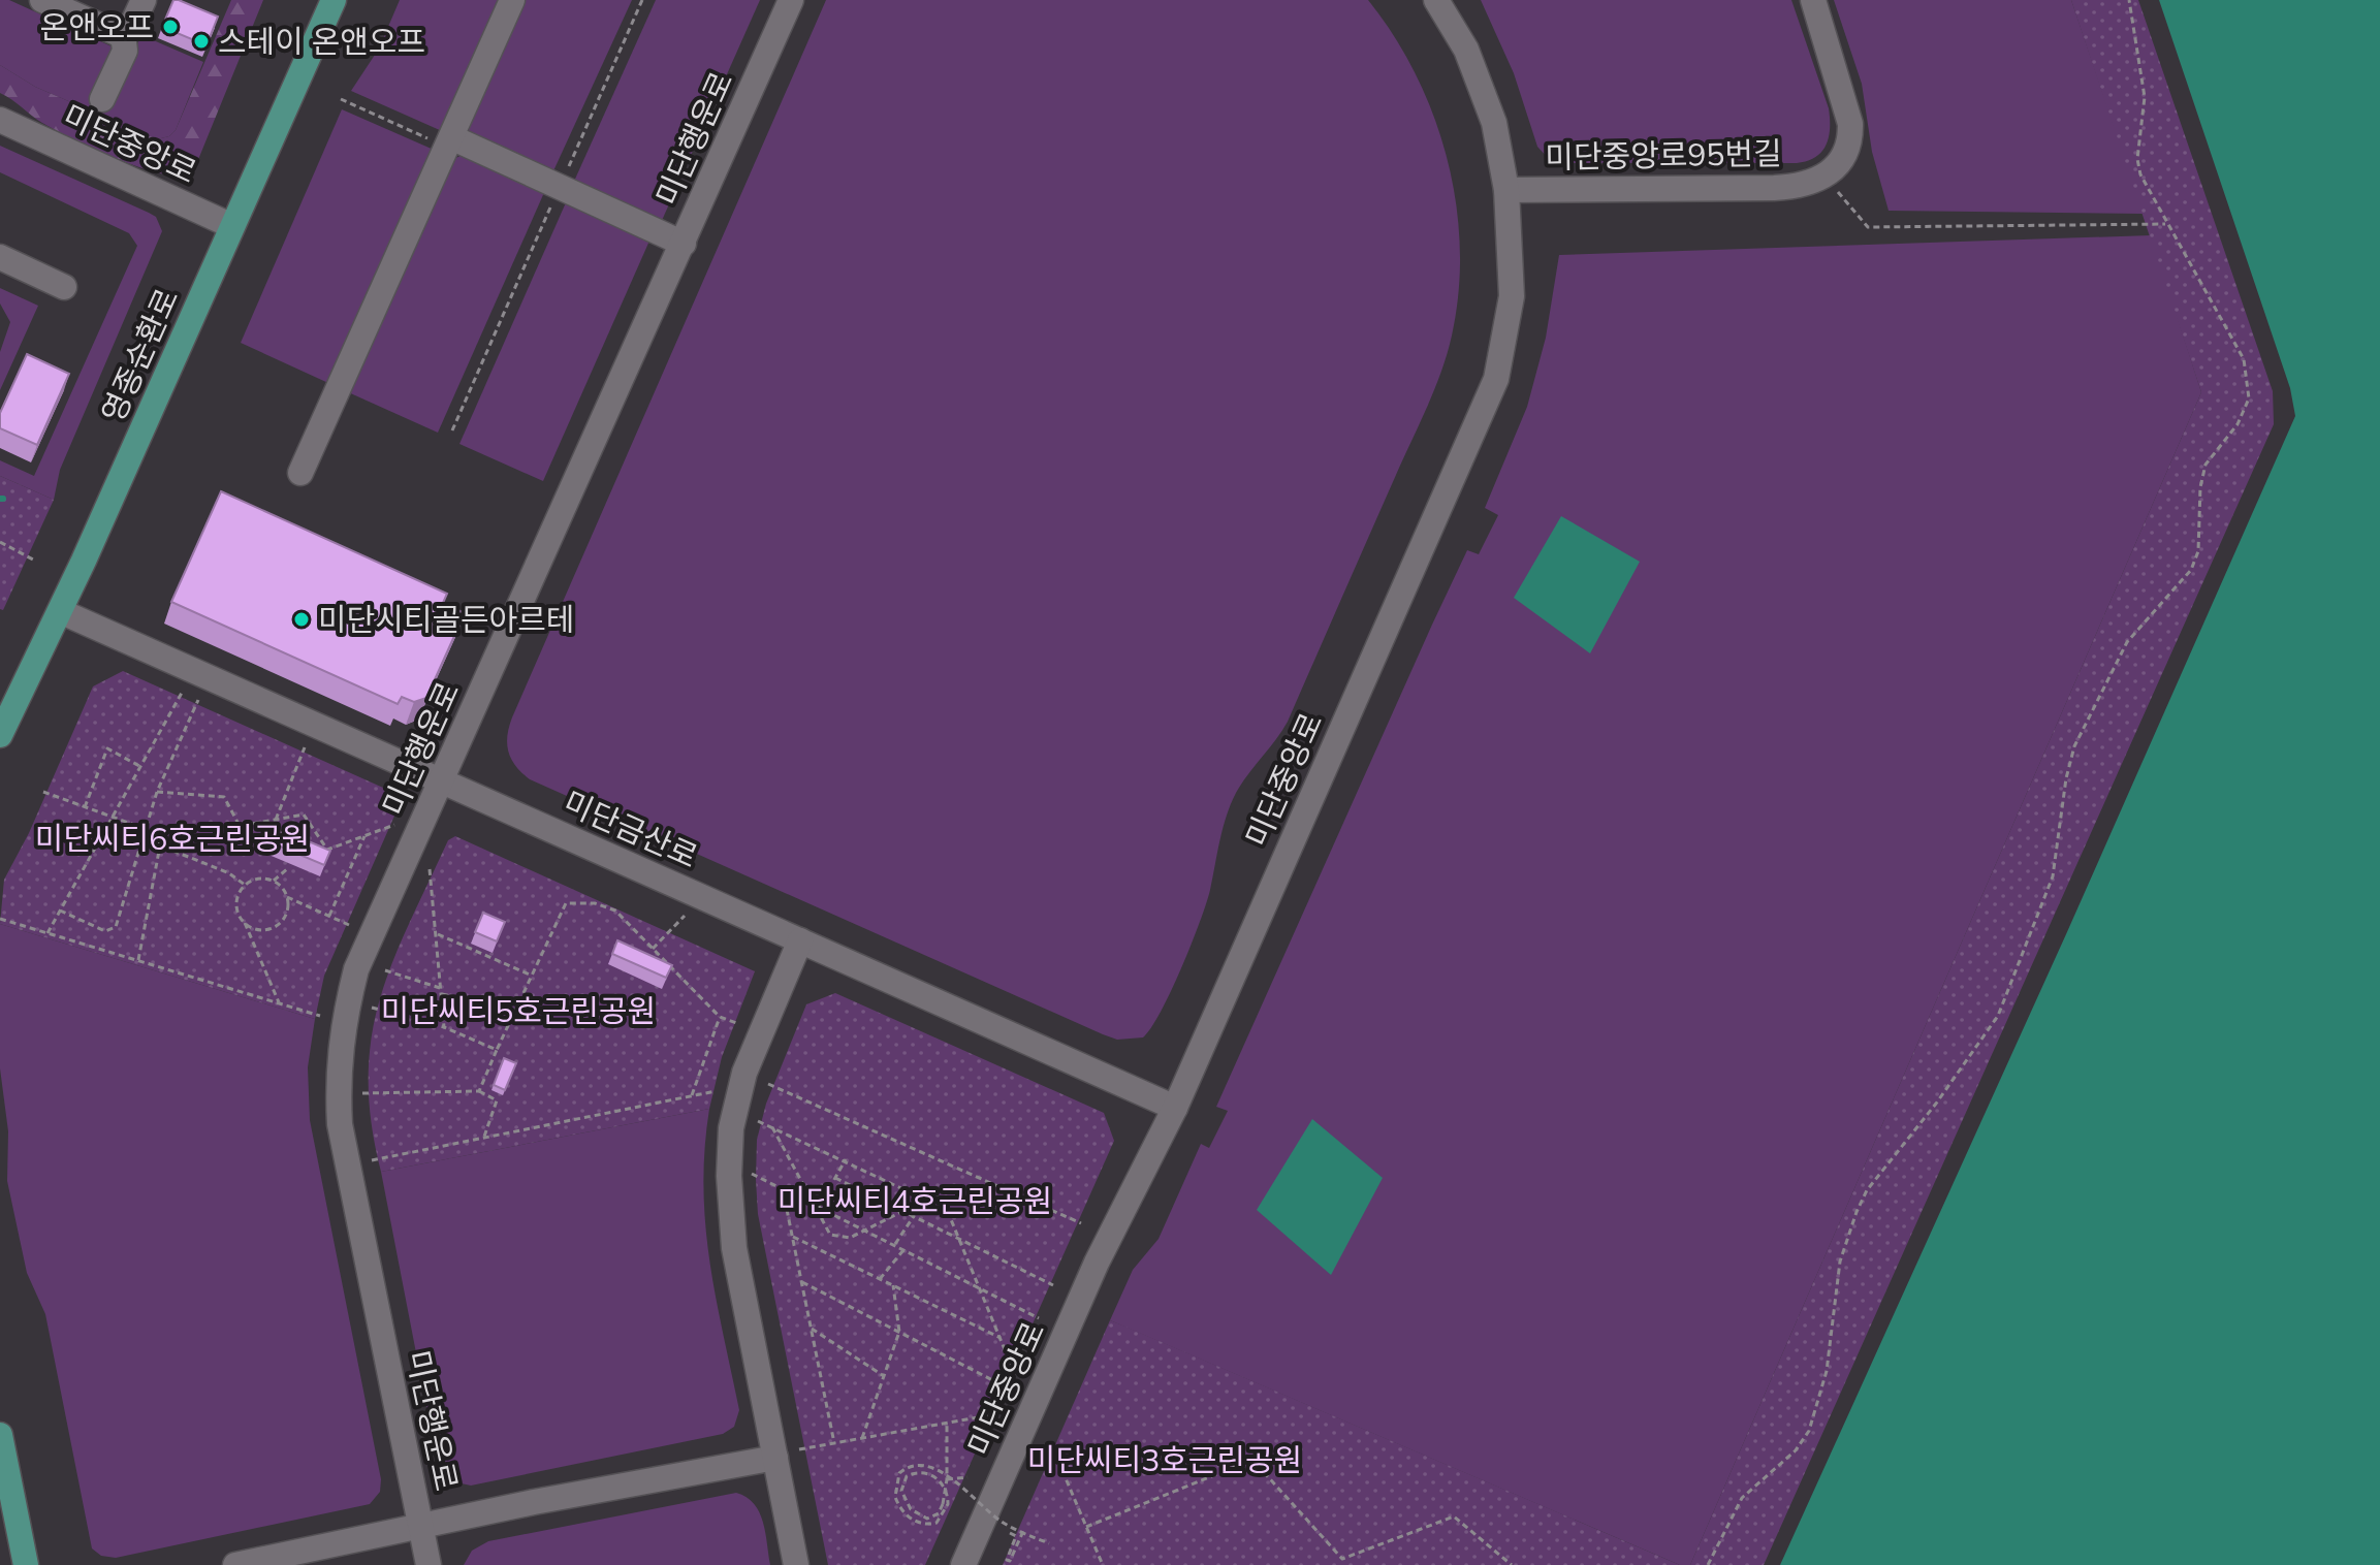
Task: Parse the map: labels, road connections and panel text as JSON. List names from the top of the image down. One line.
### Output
{"streets":{"main road":["영종순환로"],"street":["미단행운로","미단중앙로","미단중앙로95번길","미단금산로"]},"crossings":[["미단행운로","미단금산로"],["미단중앙로","미단중앙로95번길"],["미단중앙로","영종순환로"],["미단중앙로","미단금산로"],["영종순환로","미단금산로"]],"parks":["미단씨티6호근린공원","미단씨티5호근린공원","미단씨티4호근린공원","미단씨티3호근린공원"],"places":["온앤오프","스테이 온앤오프","미단시티골든아르테"]}
